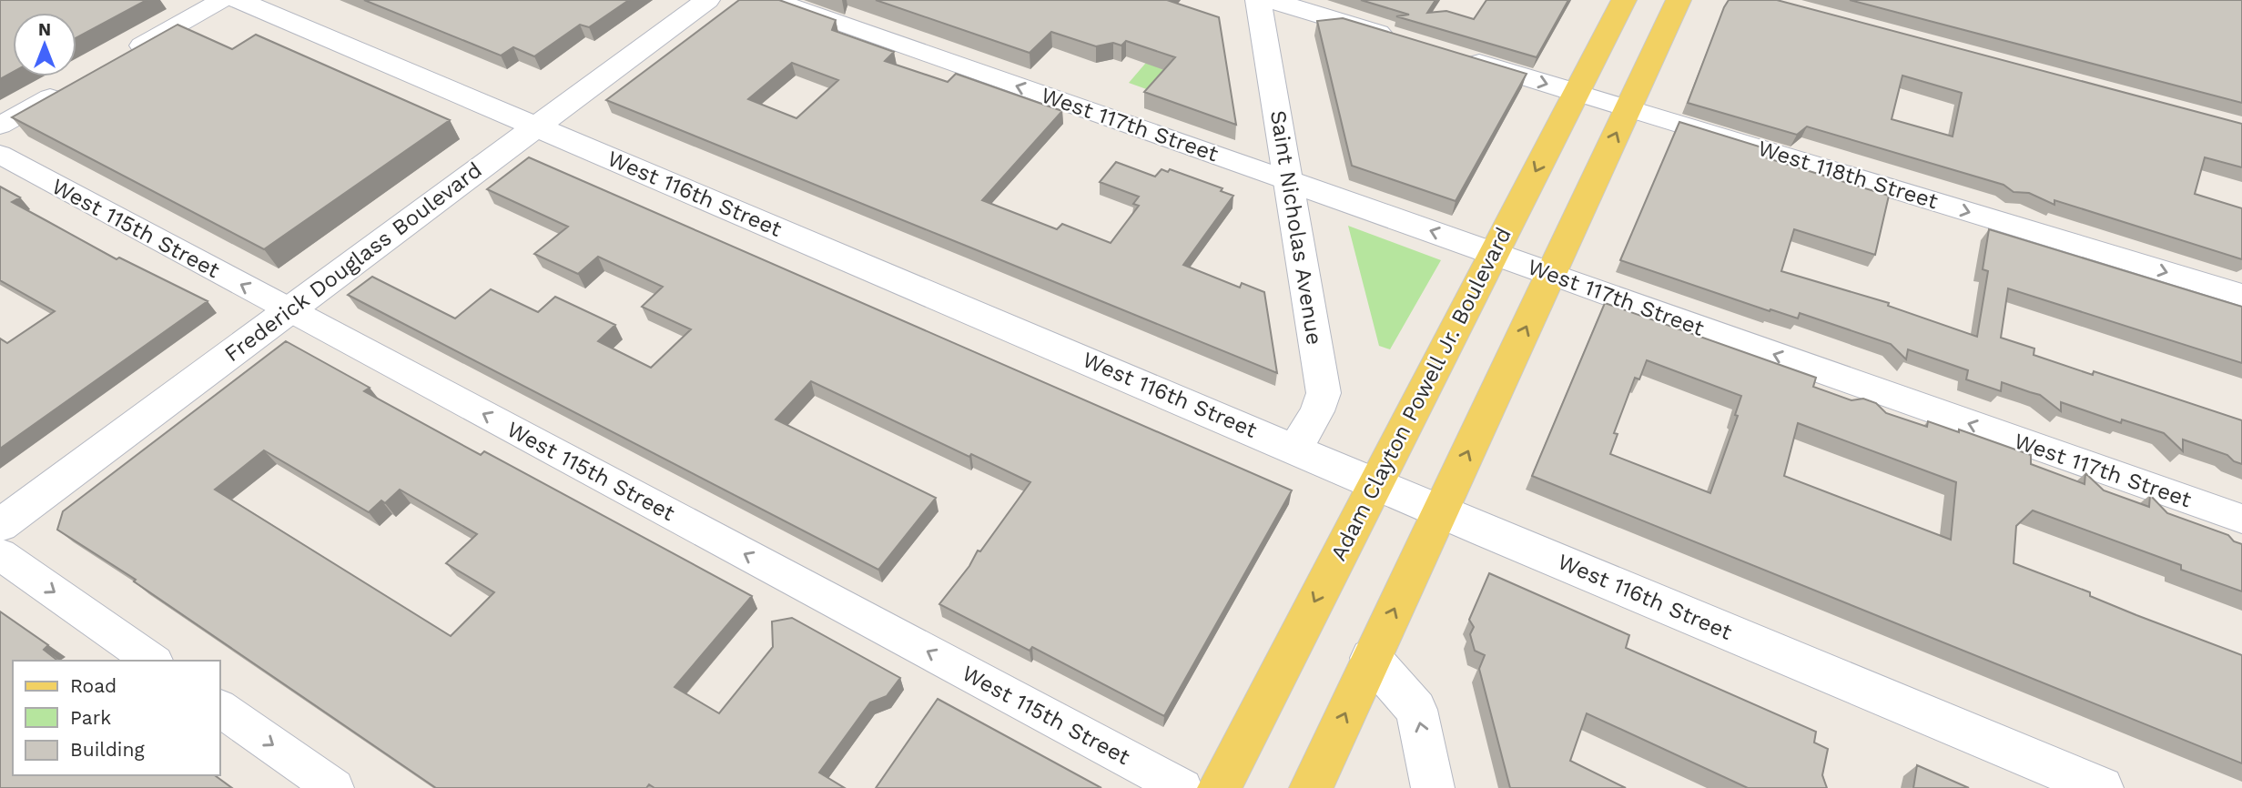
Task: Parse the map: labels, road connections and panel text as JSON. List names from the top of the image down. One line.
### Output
{"streets":{"main road":["Adam Clayton Powell Jr. Boulevard"],"street":["West 117th Street","West 118th Street","West 116th Street","Saint Nicholas Avenue","West 115th Street","Frederick Douglass Boulevard"]},"crossings":[["West 117th Street","Saint Nicholas Avenue"],["West 117th Street","Adam Clayton Powell Jr. Boulevard"],["West 118th Street","Adam Clayton Powell Jr. Boulevard"],["West 116th Street","Saint Nicholas Avenue"],["West 116th Street","Frederick Douglass Boulevard"],["West 116th Street","Adam Clayton Powell Jr. Boulevard"],["West 115th Street","Frederick Douglass Boulevard"]],"one_way":["West 117th Street","West 118th Street","West 115th Street"],"legend":["Road","Park","Building"],"north":"top"}
